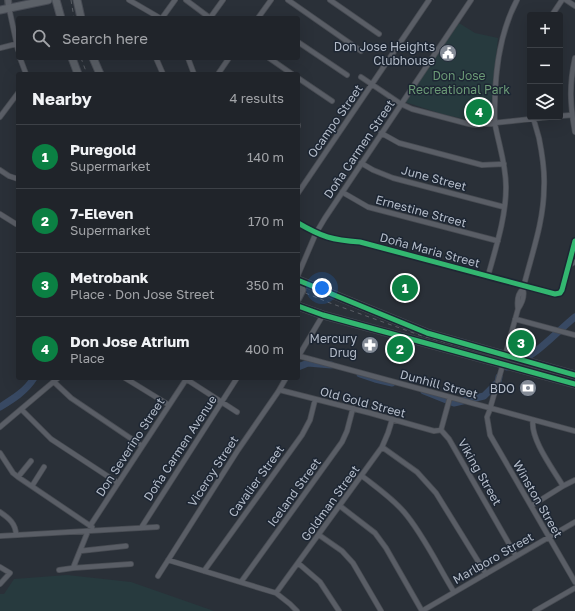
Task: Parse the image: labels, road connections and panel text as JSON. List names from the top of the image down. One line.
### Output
{"streets":{"street":["Ocampo Street","Doña Carmen Street","June Street","Ernestine Street","Doña Maria Street","Dunhill Street","Old Gold Street","Don Severino Street","Doña Carmen Avenue","Viceroy Street","Viking Street","Cavalier Street","Iceland Street","Winston Street","Goldman Street","Marlboro Street"]},"crossings":[["Doña Carmen Street","June Street"],["Doña Carmen Street","Ernestine Street"],["Doña Carmen Street","Doña Maria Street"],["Dunhill Street","Winston Street"],["Old Gold Street","Viceroy Street"],["Old Gold Street","Viking Street"],["Old Gold Street","Cavalier Street"],["Old Gold Street","Iceland Street"],["Old Gold Street","Goldman Street"],["Viking Street","Marlboro Street"],["Winston Street","Marlboro Street"]],"parks":["Don Jose Recreational Park"],"places":{"public building":["Don Jose Heights Clubhouse"],"pharmacy":["Mercury Drug"],"bank":["BDO"]},"page":{"map_buttons":["+","−"],"search":"Search here","heading":["Nearby","4 results"],"pins":["4","1","3","2"],"list":[{"mark":"1","name":"Puregold","note":"Supermarket","value":"140 m"},{"mark":"2","name":"7-Eleven","note":"Supermarket","value":"170 m"},{"mark":"3","name":"Metrobank","note":"Place · Don Jose Street","value":"350 m"},{"mark":"4","name":"Don Jose Atrium","note":"Place","value":"400 m"}]}}
